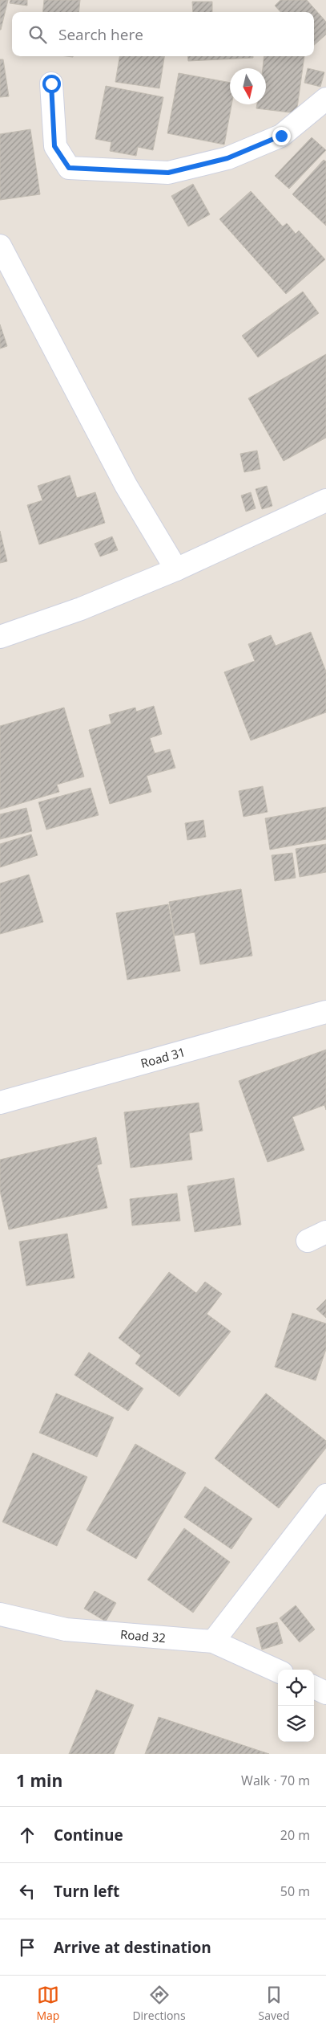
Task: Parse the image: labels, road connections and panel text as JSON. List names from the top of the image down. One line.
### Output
{"streets":{"street":["Road 31","Road 32"]},"north":"bottom","page":{"search":"Search here","heading":["1 min","Walk · 70 m"],"list":[["Continue","20 m"],["Turn left","50 m"],"Arrive at destination"],"nav":["Map","Directions","Saved"]}}
